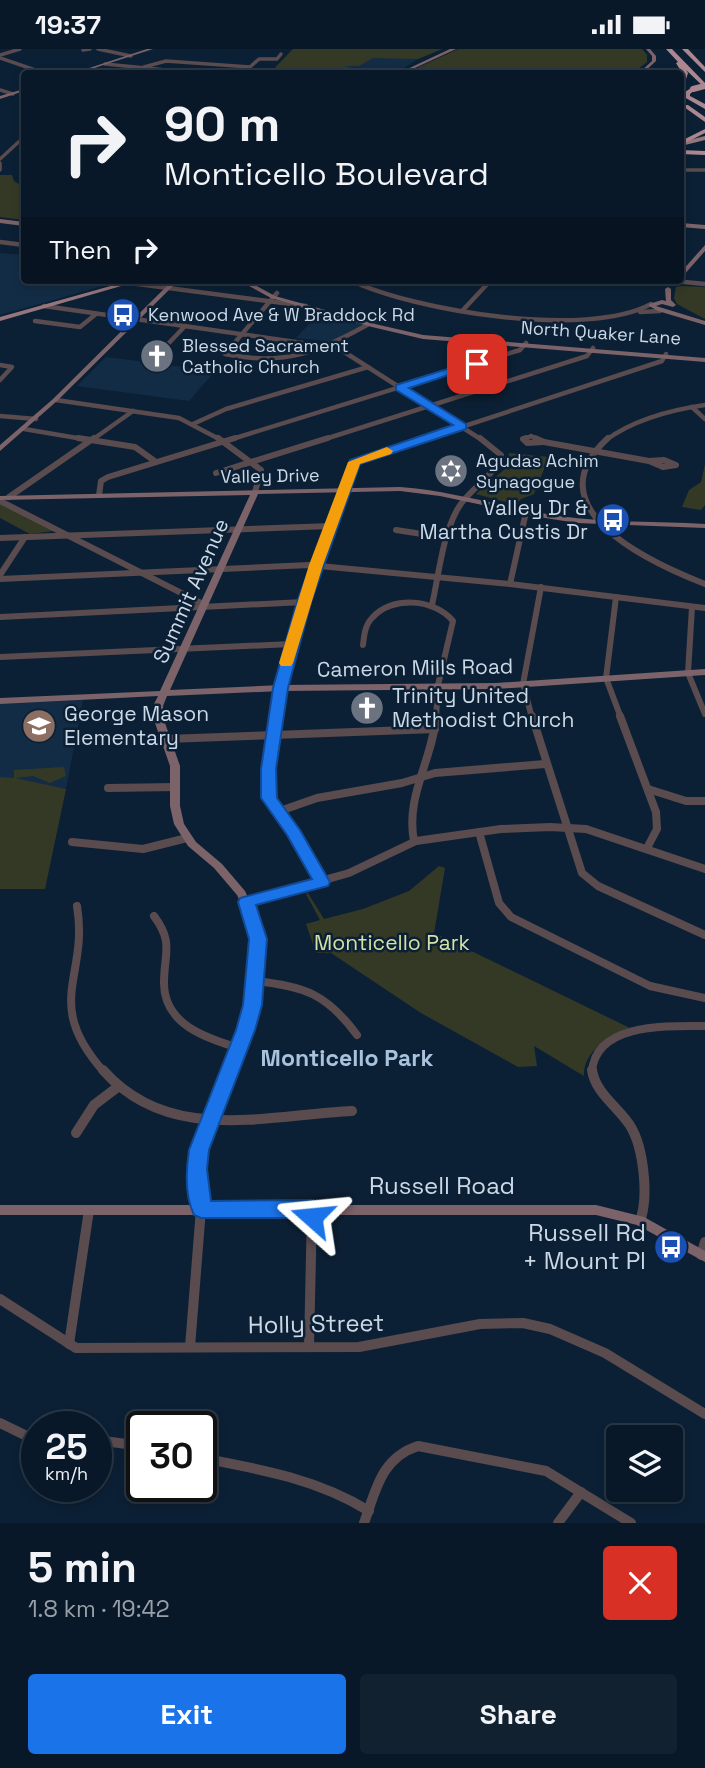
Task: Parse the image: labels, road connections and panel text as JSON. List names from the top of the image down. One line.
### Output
{"streets":{"street":["North Quaker Lane","Valley Drive","Summit Avenue","Cameron Mills Road","Russell Road","Holly Street"]},"crossings":[["Valley Drive","Summit Avenue"],["Summit Avenue","Cameron Mills Road"]],"districts":["Monticello Park"],"parks":["Monticello Park"],"places":{"bus stop":["Kenwood Ave & W Braddock Rd","Valley Dr & Martha Custis Dr","Russell Rd + Mount Pl"],"church":["Blessed Sacrament Catholic Church","Trinity United Methodist Church"],"synagogue":["Agudas Achim Synagogue"],"school or university":["George Mason Elementary"]},"page":{"status":"19:37","turn":["90 m","Monticello Boulevard"],"then":"Then","speed":"25 km/h","limit":"30","heading":["5 min","1.8 km · 19:42"],"buttons":["Exit","Share"]}}
